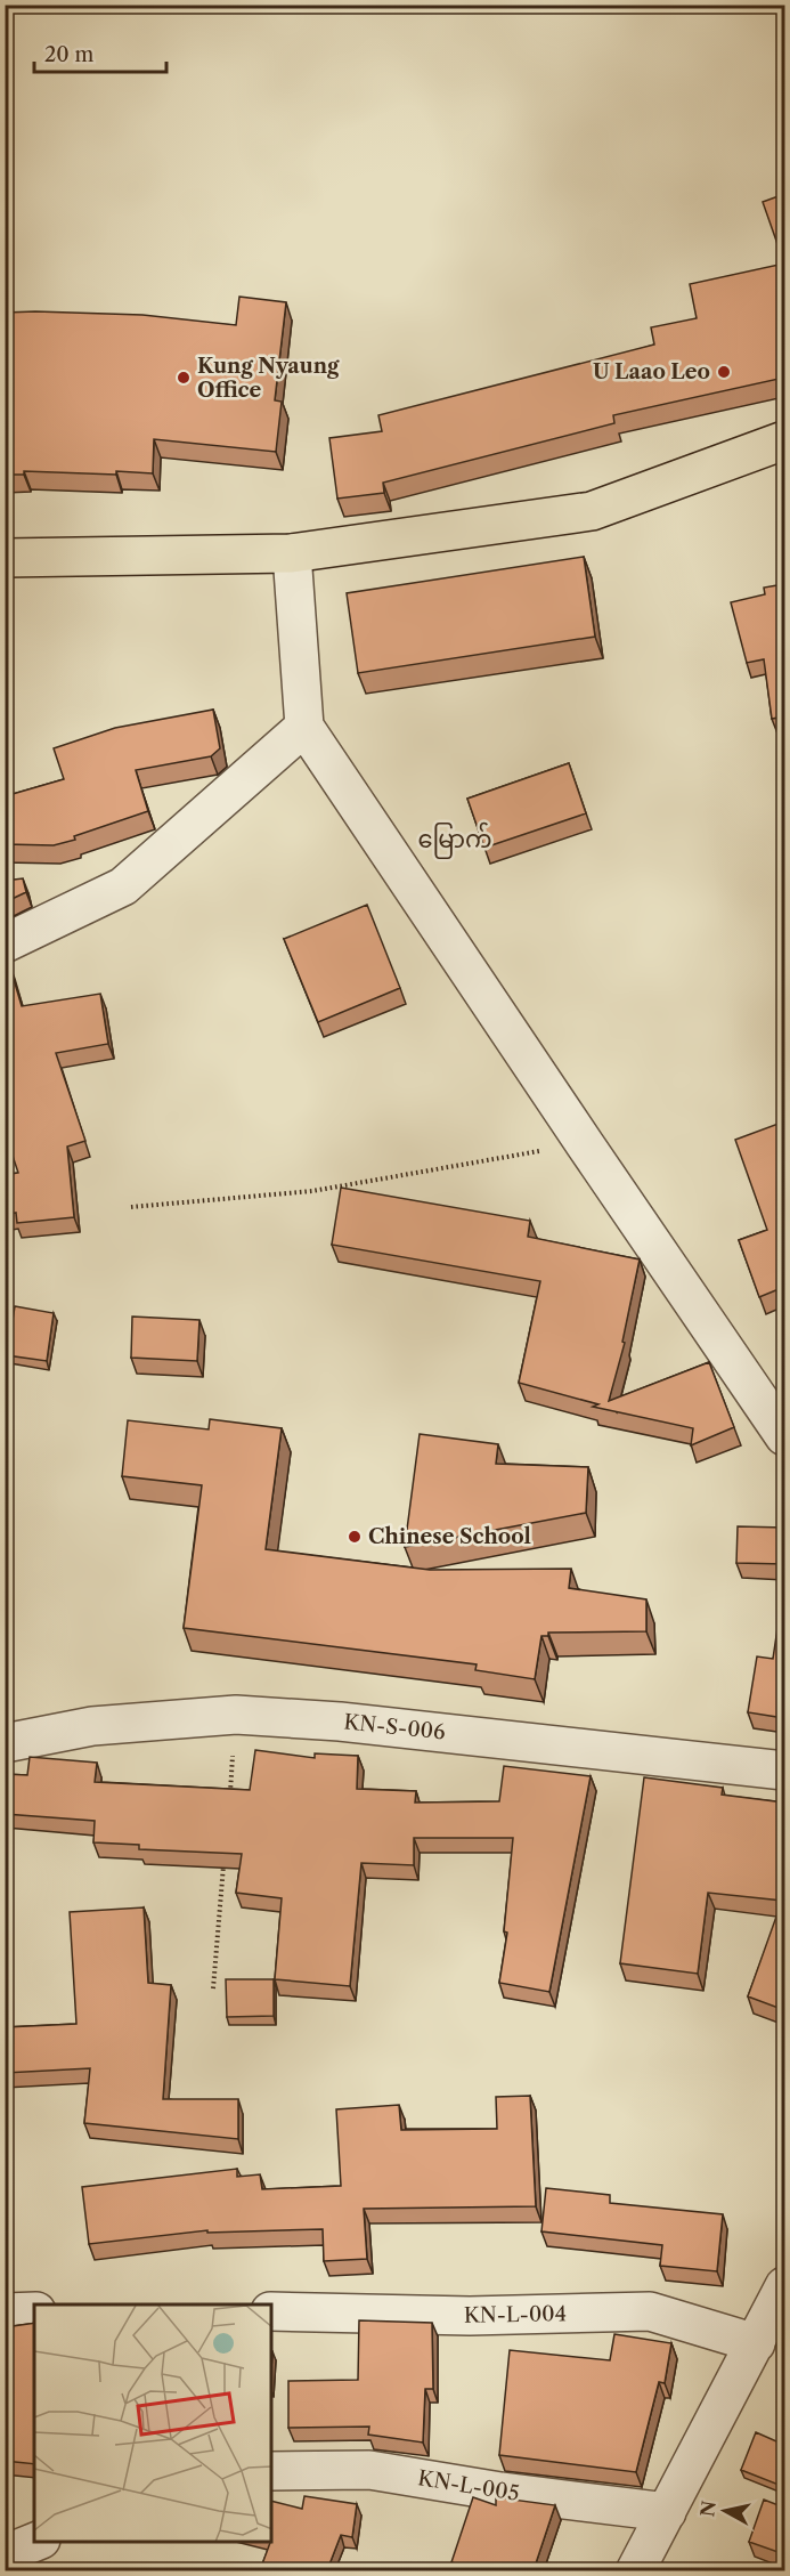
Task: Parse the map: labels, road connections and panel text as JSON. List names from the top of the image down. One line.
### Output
{"streets":{"street":["KN-S-006","KN-L-004","KN-L-005"]},"districts":["မြောက်"],"places":["U Laao Leo","Kung Nyaung Office","Chinese School"],"scale_bar":"20 m","north":"left"}
